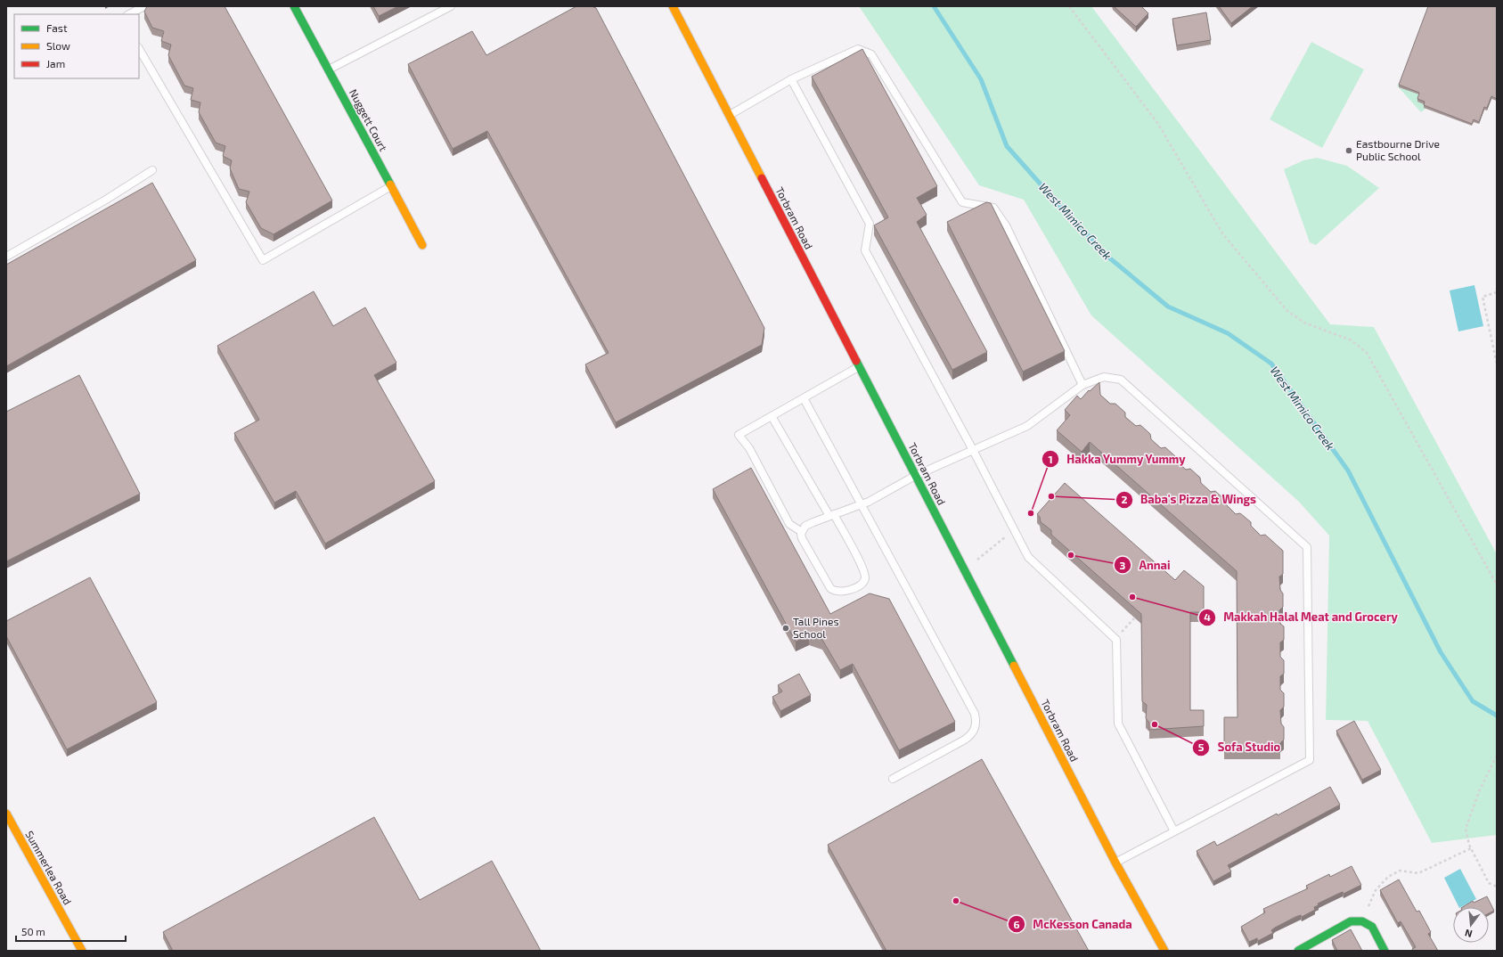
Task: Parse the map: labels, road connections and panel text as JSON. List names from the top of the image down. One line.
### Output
{"streets":{"main road":["Nuggett Court","Torbram Road","Summerlea Road"]},"water":["West Mimico Creek"],"places":["Eastbourne Drive Public School","Baba's Pizza & Wings","Hakka Yummy Yummy","Annai","Makkah Halal Meat and Grocery","Tall Pines School","Sofa Studio","McKesson Canada"],"legend":["Fast","Slow","Jam"],"scale_bar":"50 m","north":"bottom"}
